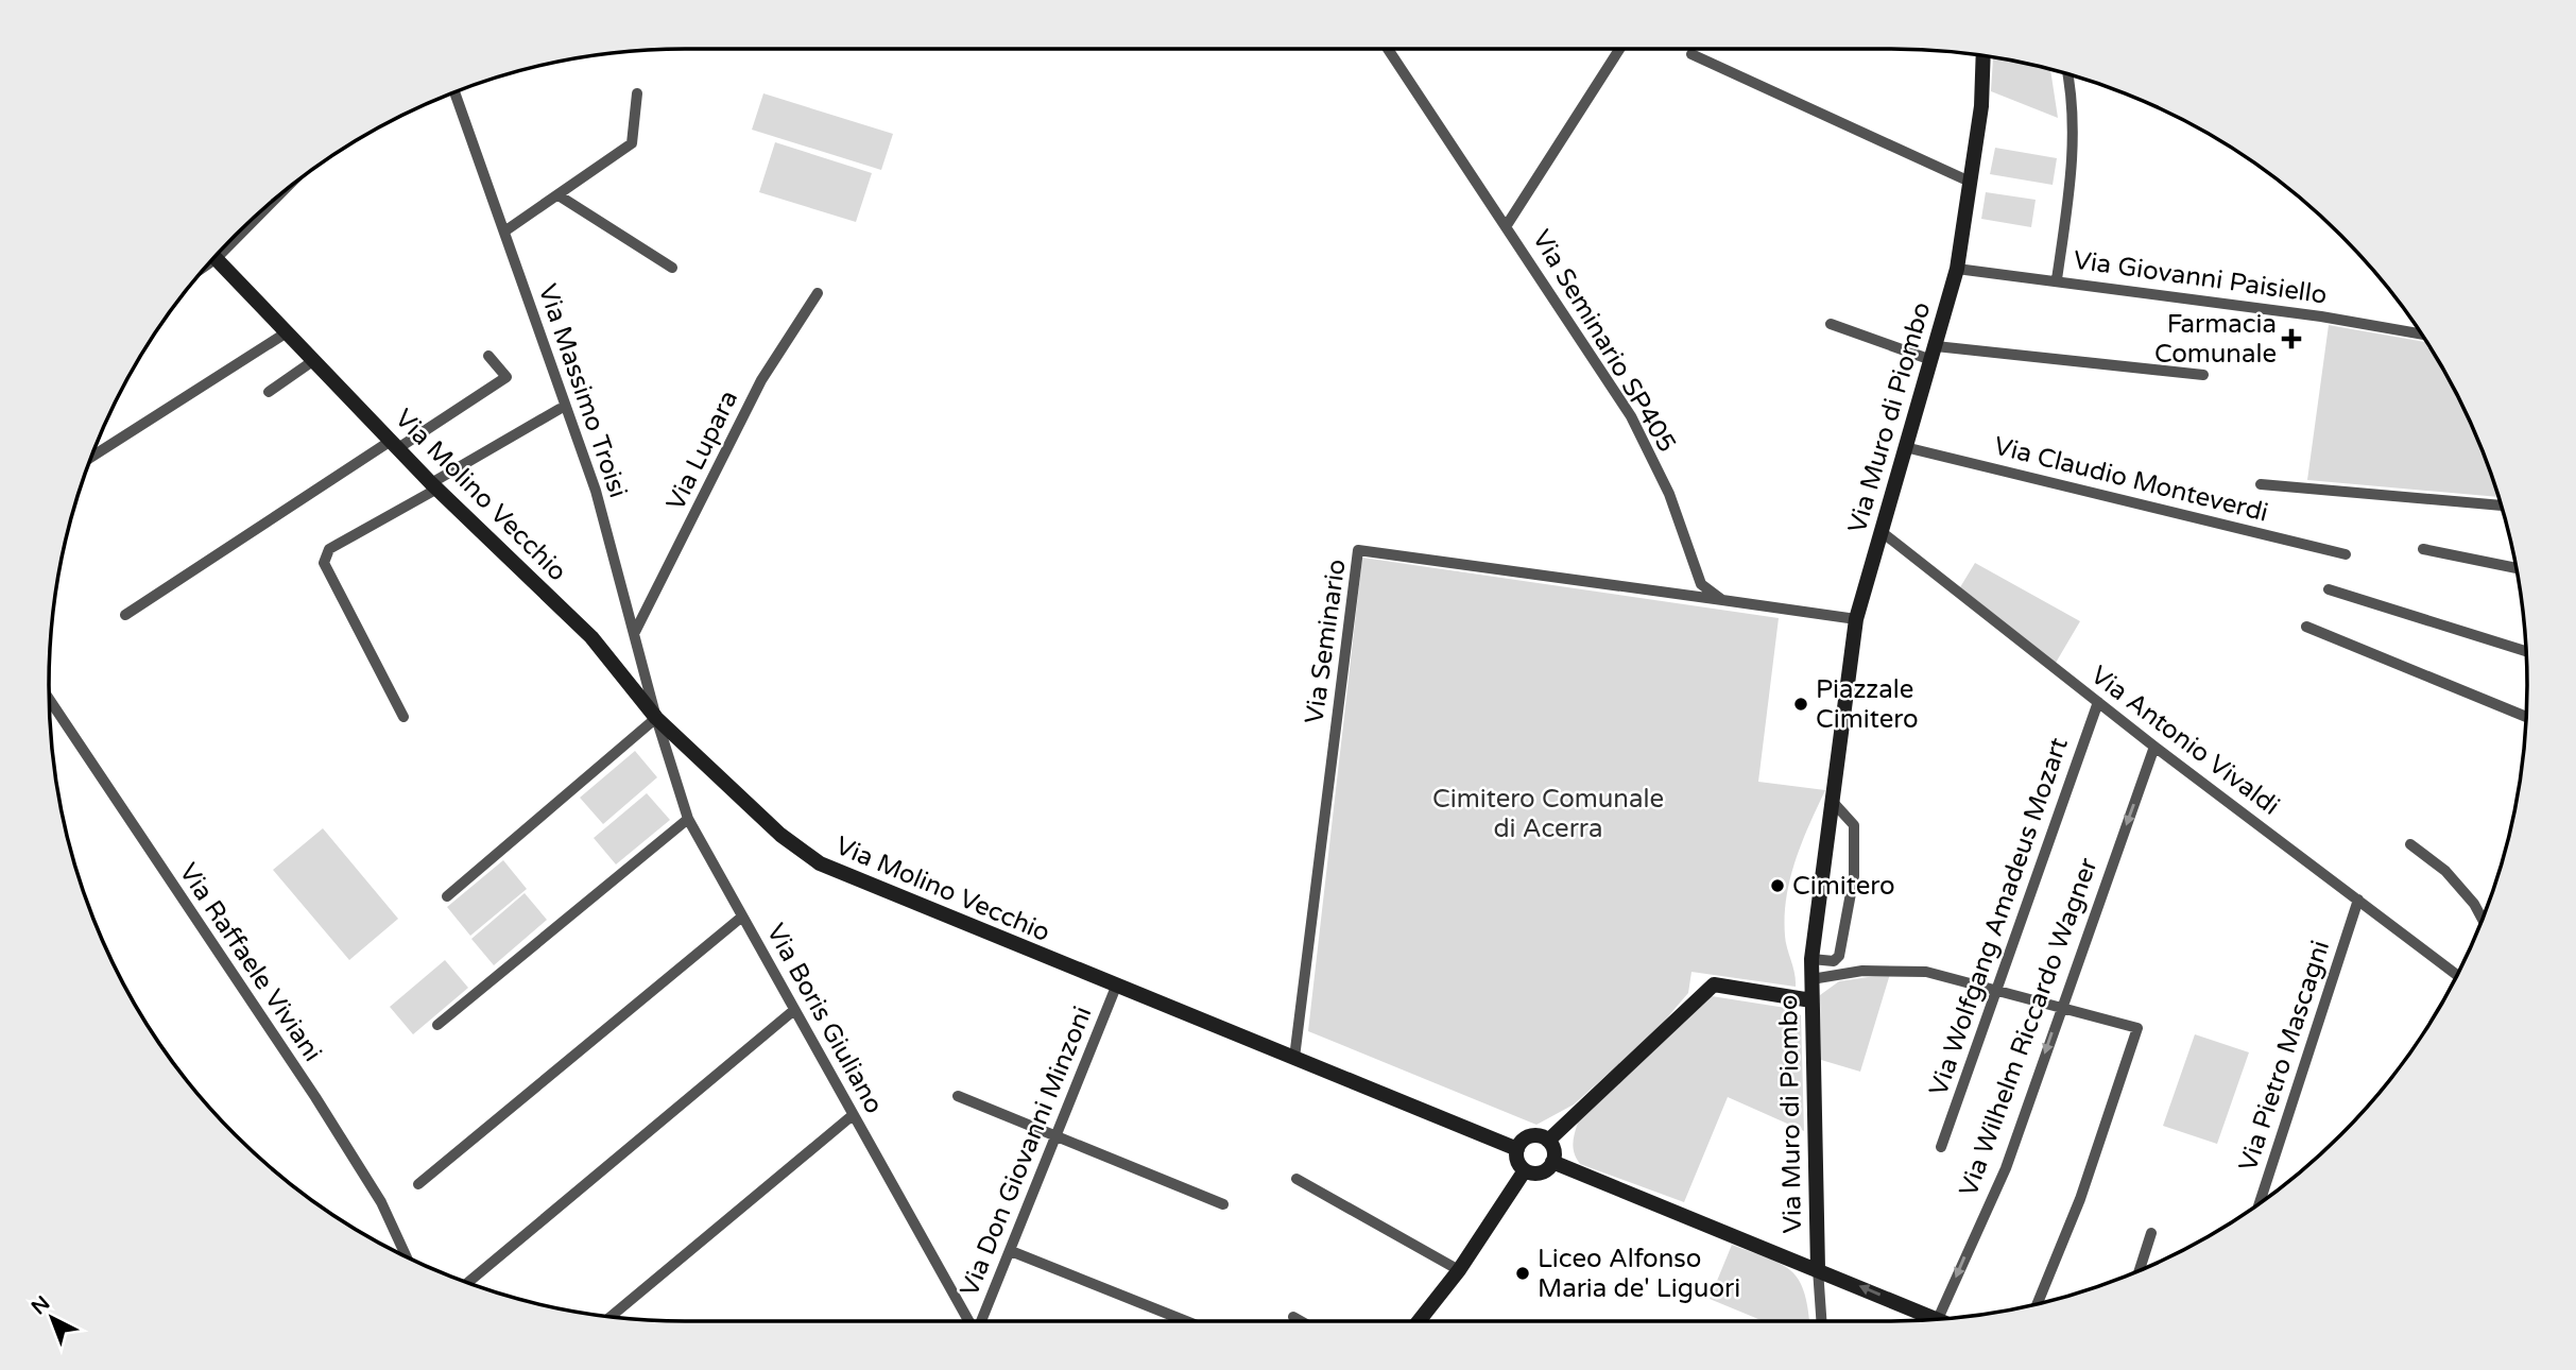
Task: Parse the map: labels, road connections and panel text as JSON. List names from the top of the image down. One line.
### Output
{"streets":{"street":["Via Giovanni Paisiello","Via Seminario SP405","Via Massimo Troisi","Via Muro di Piombo","Via Lupara","Via Claudio Monteverdi","Via Molino Vecchio","Via Seminario","Via Antonio Vivaldi","Via Wolfgang Amadeus Mozart","Via Raffaele Viviani","Via Boris Giuliano","Via Wilhelm Riccardo Wagner","Via Pietro Mascagni","Via Don Giovanni Minzoni"]},"crossings":[["Via Giovanni Paisiello","Via Muro di Piombo"],["Via Seminario SP405","Via Seminario"],["Via Massimo Troisi","Via Lupara"],["Via Massimo Troisi","Via Molino Vecchio"],["Via Massimo Troisi","Via Boris Giuliano"],["Via Muro di Piombo","Via Claudio Monteverdi"],["Via Muro di Piombo","Via Antonio Vivaldi"],["Via Molino Vecchio","Via Seminario"],["Via Molino Vecchio","Via Boris Giuliano"],["Via Molino Vecchio","Via Don Giovanni Minzoni"],["Via Antonio Vivaldi","Via Wolfgang Amadeus Mozart"],["Via Antonio Vivaldi","Via Wilhelm Riccardo Wagner"],["Via Antonio Vivaldi","Via Pietro Mascagni"]],"one_way":["Via Wilhelm Riccardo Wagner"],"parks":["Cimitero Comunale di Acerra"],"places":{"health":["Farmacia Comunale"],"other":["Piazzale Cimitero","Cimitero","Liceo Alfonso Maria de' Liguori"]},"north":"top left"}
